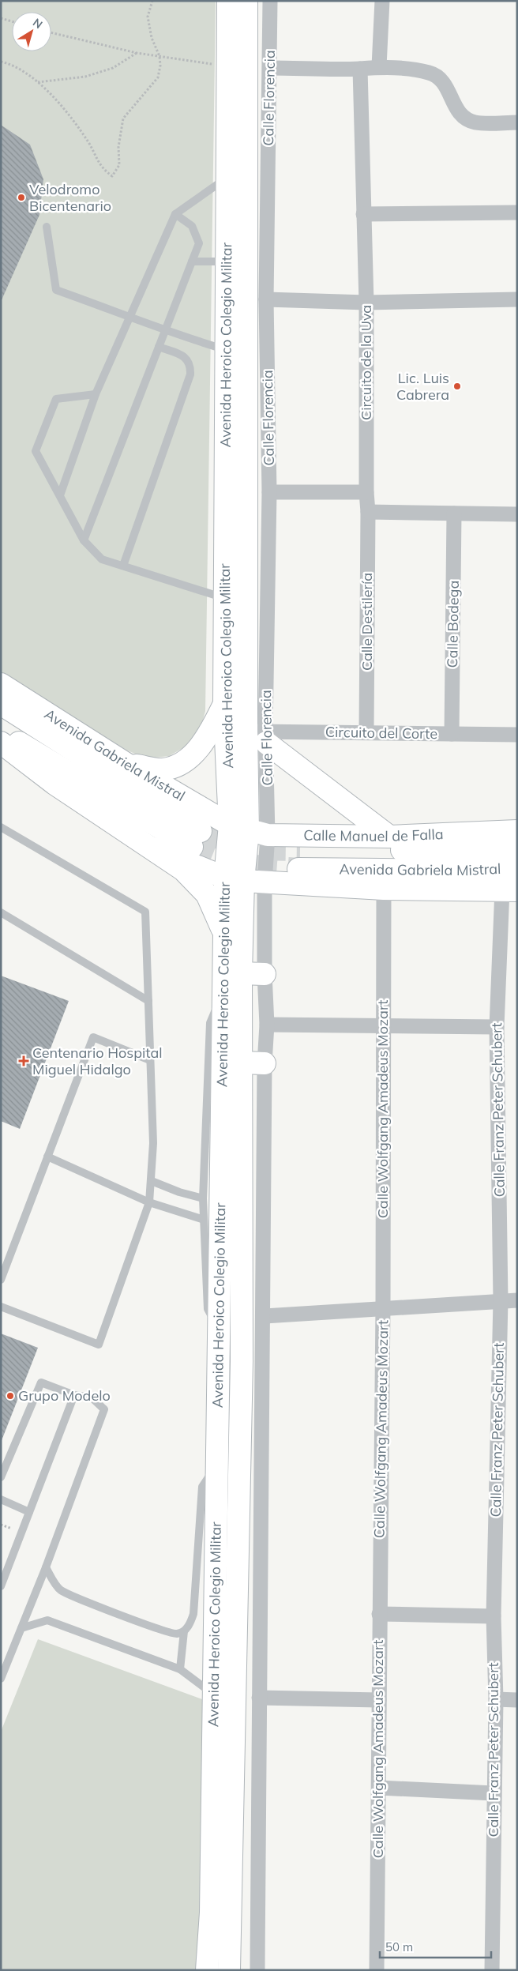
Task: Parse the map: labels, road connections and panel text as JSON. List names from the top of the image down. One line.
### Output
{"streets":{"street":["Calle Florencia","Avenida Heroico Colegio Militar","Circuito de la Uva","Calle Destilería","Calle Bodega","Circuito del Corte","Avenida Gabriela Mistral","Calle Manuel de Falla","Calle Wolfgang Amadeus Mozart","Calle Franz Peter Schubert"]},"crossings":[["Calle Florencia","Avenida Heroico Colegio Militar"],["Calle Florencia","Circuito del Corte"],["Avenida Heroico Colegio Militar","Circuito del Corte"],["Avenida Heroico Colegio Militar","Avenida Gabriela Mistral"],["Avenida Heroico Colegio Militar","Calle Manuel de Falla"],["Circuito de la Uva","Calle Destilería"],["Calle Destilería","Circuito del Corte"],["Calle Bodega","Circuito del Corte"],["Avenida Gabriela Mistral","Calle Manuel de Falla"]],"places":{"other":["Velodromo Bicentenario","Lic. Luis Cabrera","Grupo Modelo"],"health":["Centenario Hospital Miguel Hidalgo"]},"scale_bar":"50 m","north":"top right"}
